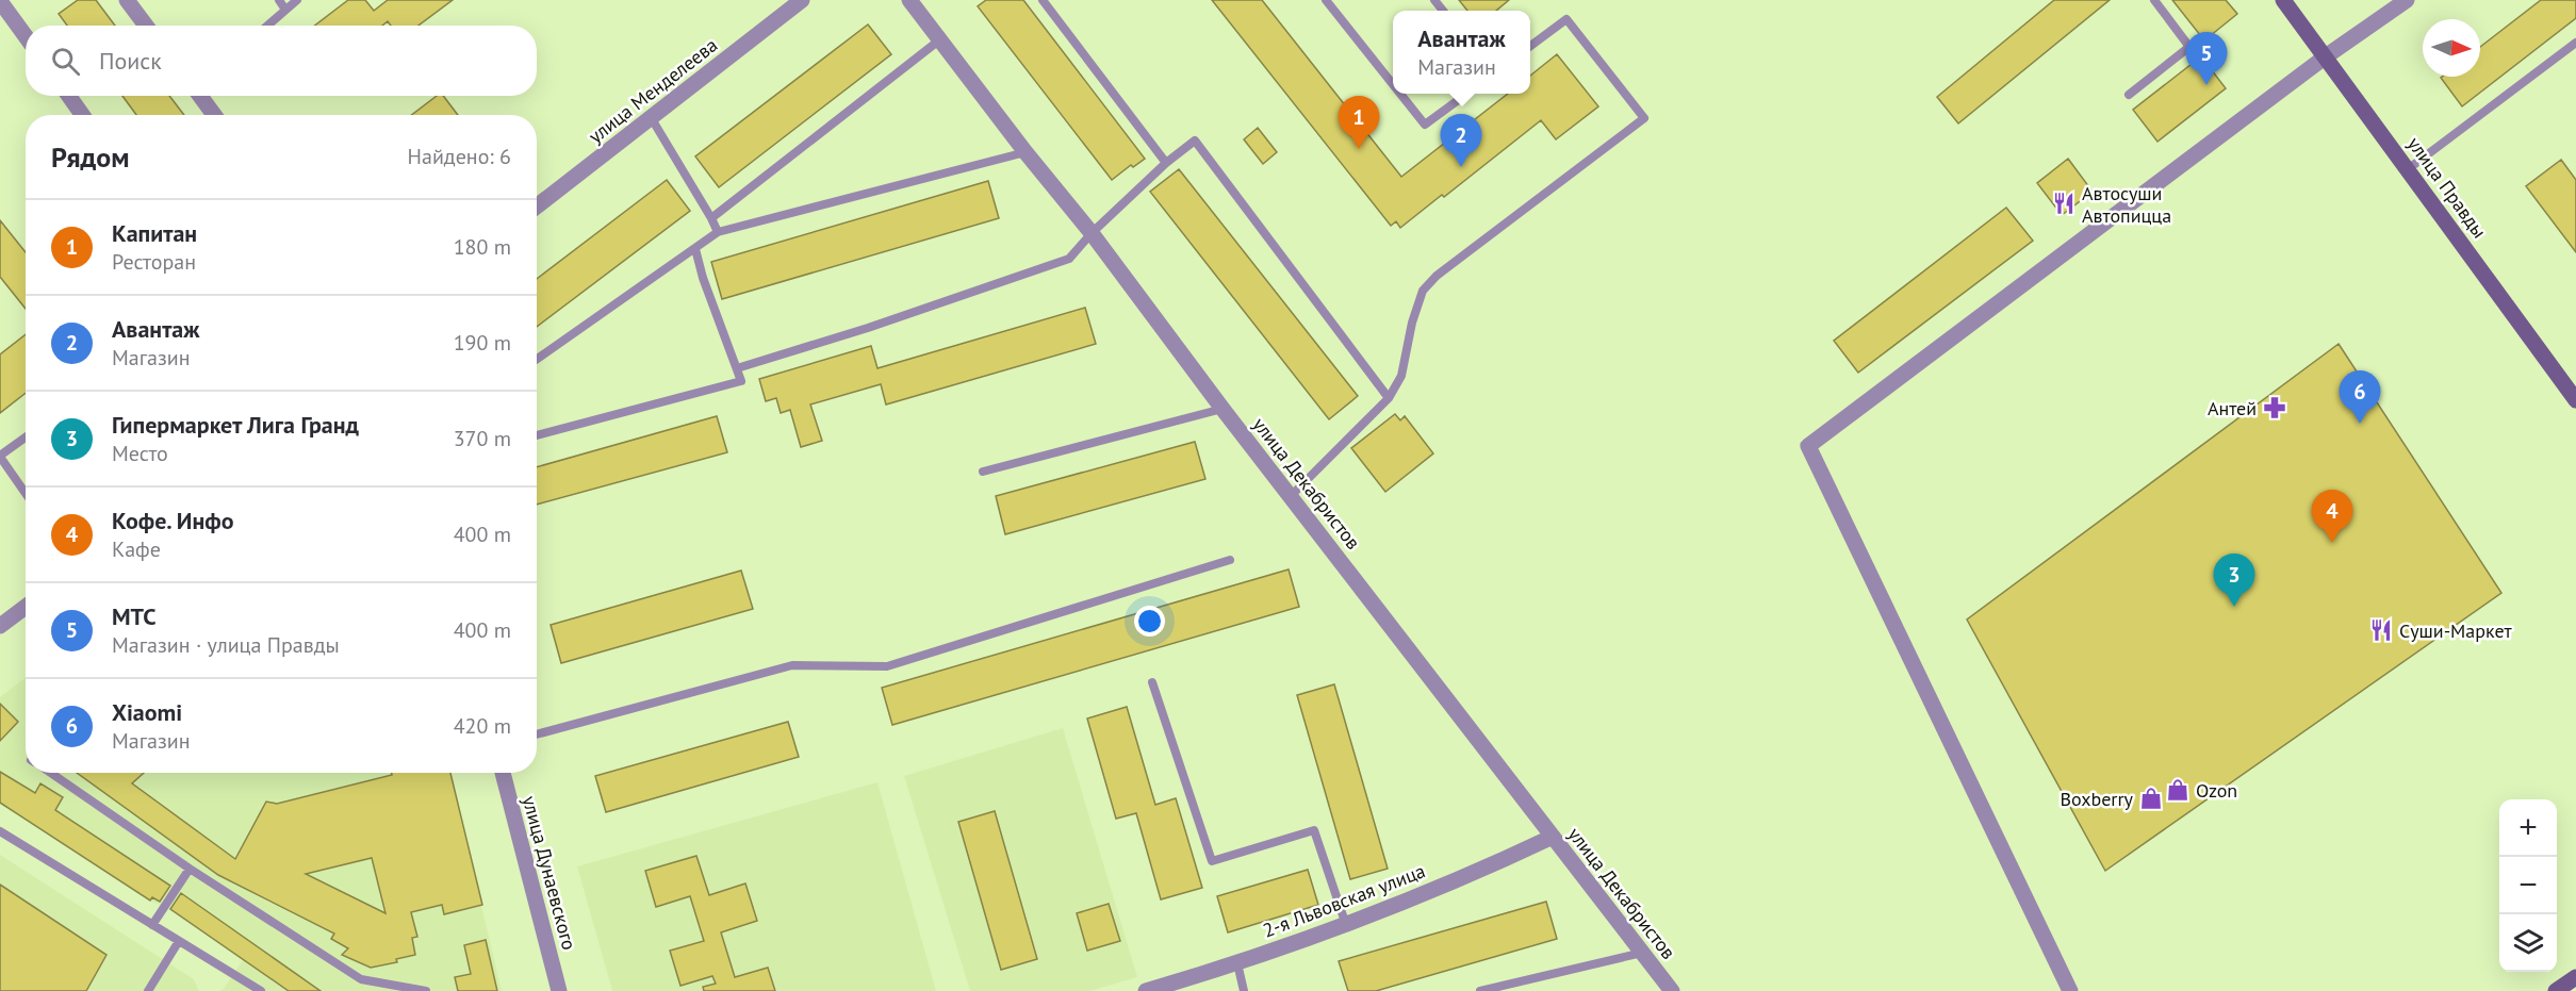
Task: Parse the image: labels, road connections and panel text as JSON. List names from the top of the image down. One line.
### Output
{"streets":{"street":["улица Менделеева","улица Правды","улица Декабристов","улица Дунаевского","2-я Львовская улица"]},"crossings":[["улица Декабристов","2-я Львовская улица"]],"places":{"restaurant":["Автосуши Автопицца","Суши-Маркет"],"pharmacy":["Антей"],"shop":["Ozon","Boxberry"]},"north":"right","page":{"popup":["Авантаж","Магазин"],"search":"Поиск","pins":["5","1","2","6","4","3"],"heading":["Рядом","Найдено: 6"],"list":[{"mark":"1","name":"Капитан","note":"Ресторан","value":"180 m"},{"mark":"2","name":"Авантаж","note":"Магазин","value":"190 m"},{"mark":"3","name":"Гипермаркет Лига Гранд","note":"Место","value":"370 m"},{"mark":"4","name":"Кофе. Инфо","note":"Кафе","value":"400 m"},{"mark":"5","name":"МТС","note":"Магазин · улица Правды","value":"400 m"},{"mark":"6","name":"Xiaomi","note":"Магазин","value":"420 m"}],"map_buttons":["+","−"]}}
